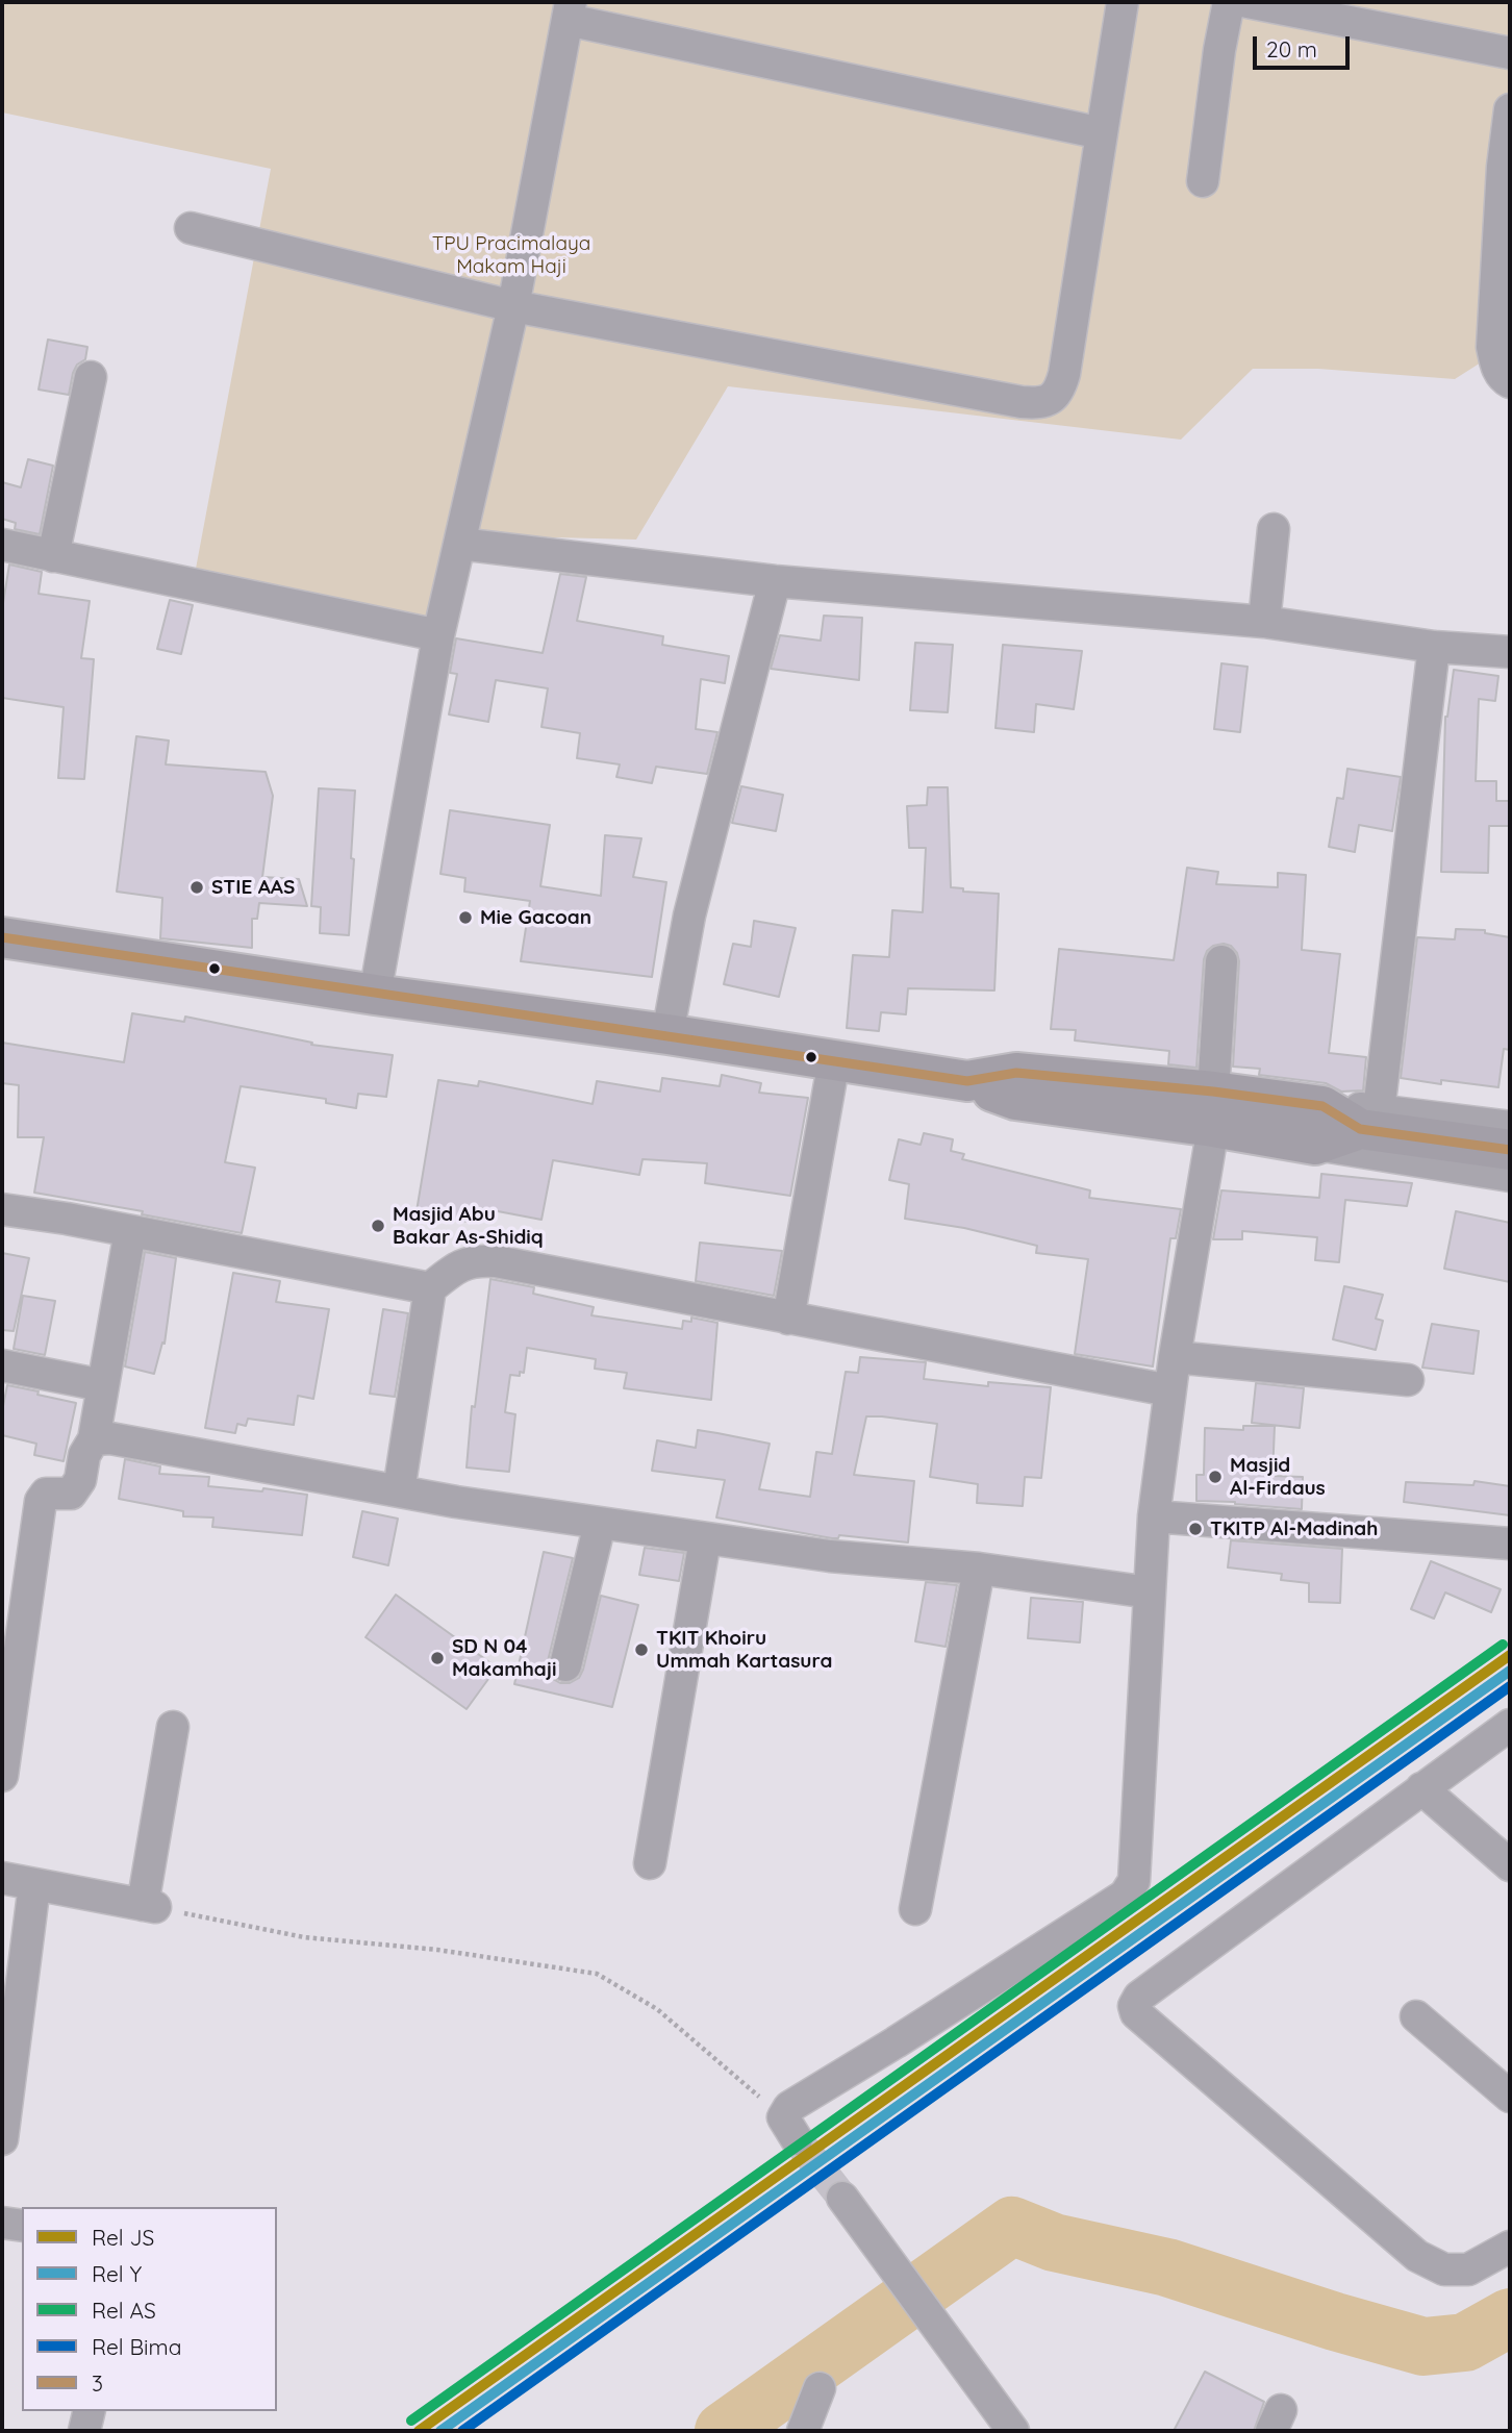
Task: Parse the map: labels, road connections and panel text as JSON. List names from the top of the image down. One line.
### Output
{"parks":["TPU Pracimalaya Makam Haji"],"places":["STIE AAS","Mie Gacoan","Masjid Abu Bakar As-Shidiq","Masjid Al-Firdaus","TKITP Al-Madinah","TKIT Khoiru Ummah Kartasura","SD N 04 Makamhaji"],"lines":["transit line 3","rail line AS","rail line JS","rail line Y","rail line Bima"],"legend":["Rel JS","Rel Y","Rel AS","Rel Bima","3"],"scale_bar":"20 m"}
